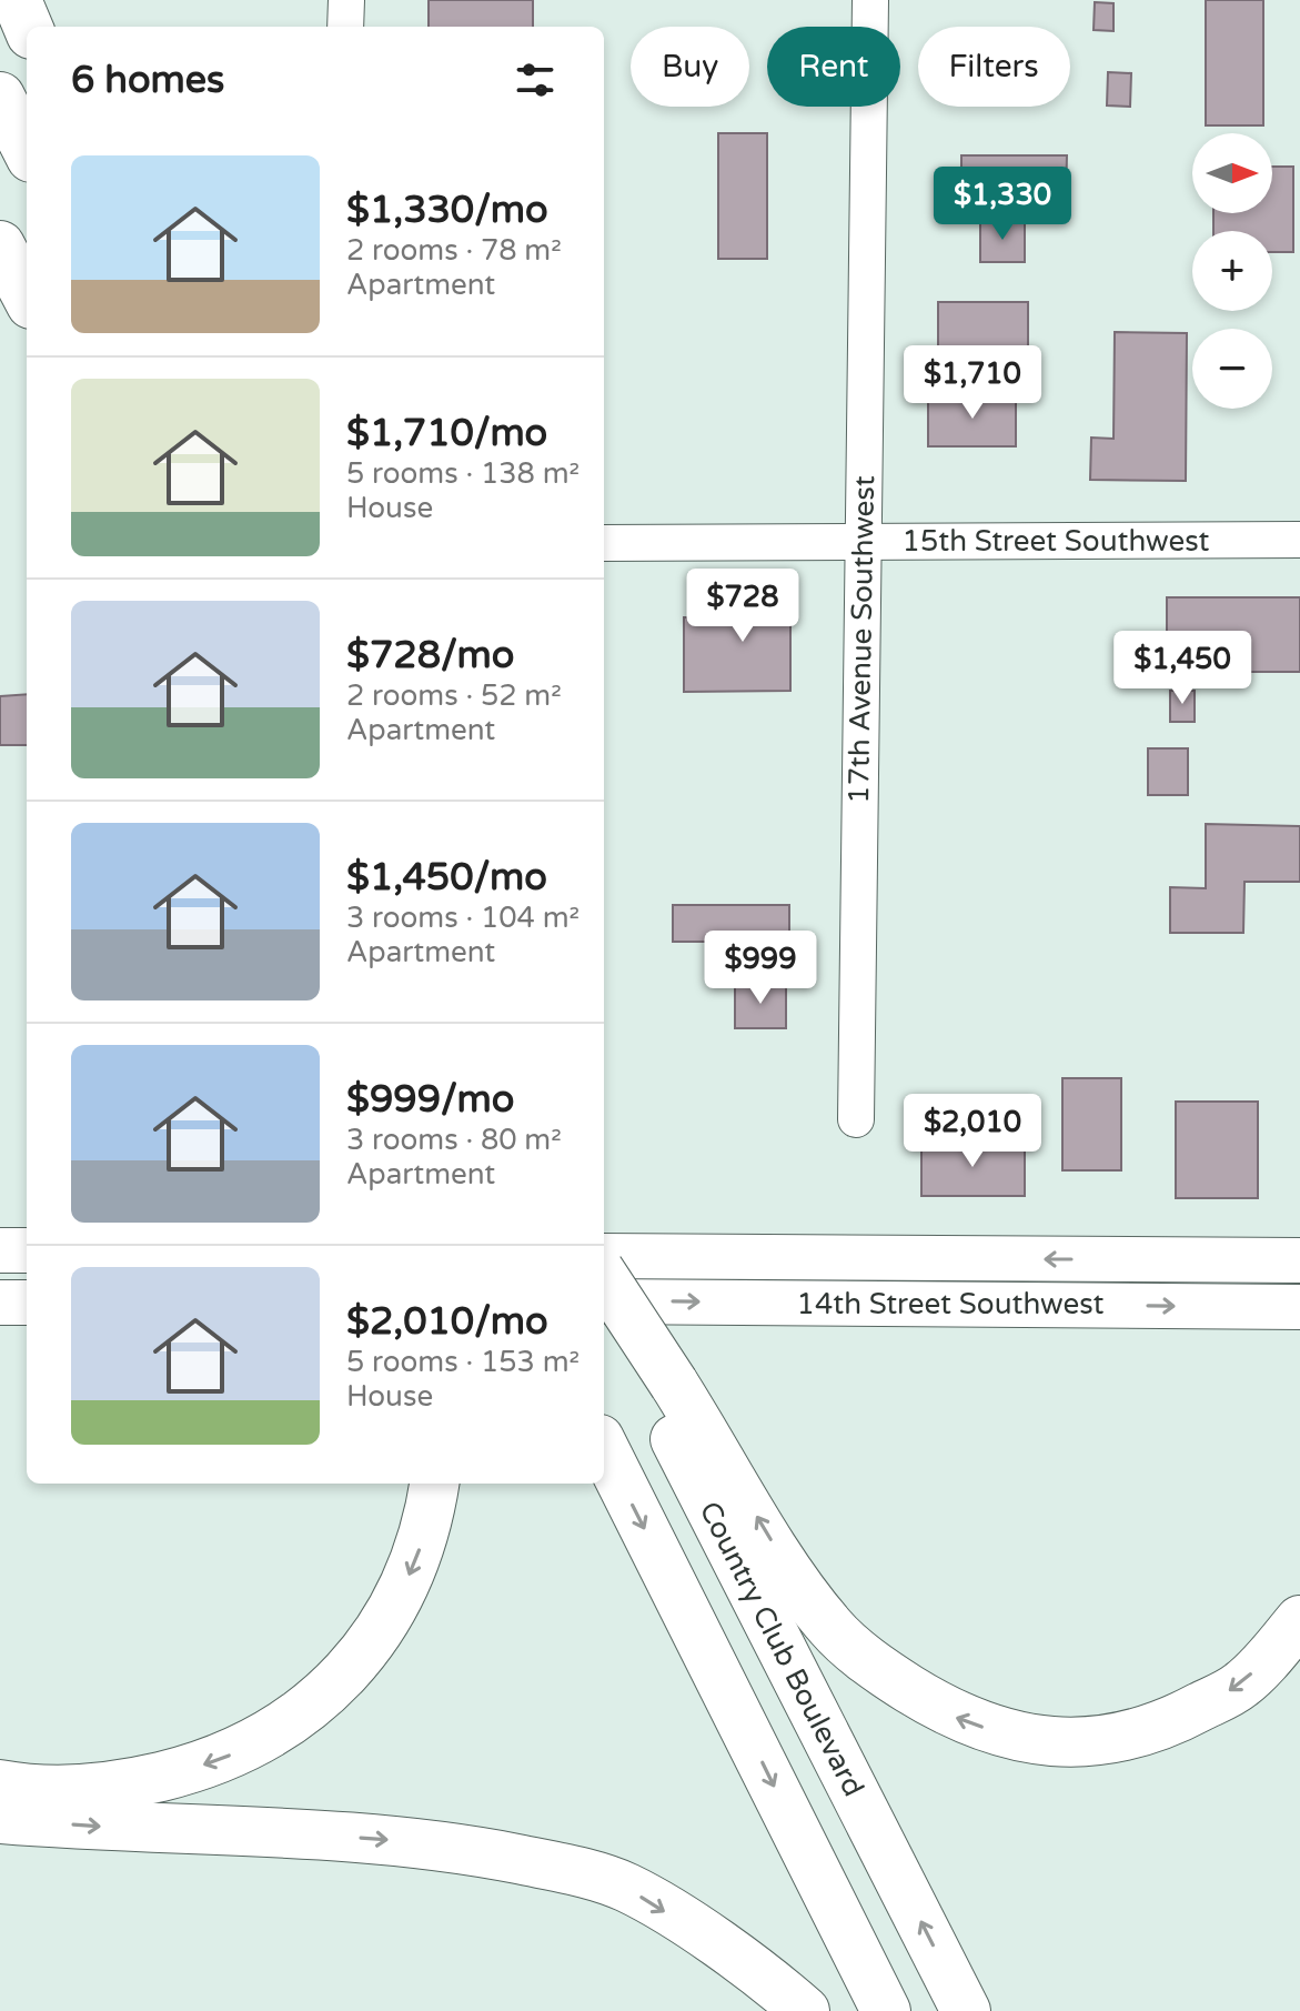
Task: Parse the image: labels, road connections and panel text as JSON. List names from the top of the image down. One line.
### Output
{"streets":{"highway":["Country Club Boulevard"],"street":["15th Street Southwest","17th Avenue Southwest","14th Street Southwest"]},"crossings":[["15th Street Southwest","17th Avenue Southwest"]],"north":"right","page":{"chip":["Buy","Rent","Filters"],"heading":"6 homes","map_buttons":["+","−"],"list":[{"name":"$1,330/mo","note":"2 rooms · 78 m² · Apartment"},{"name":"$1,710/mo","note":"5 rooms · 138 m² · House"},{"name":"$728/mo","note":"2 rooms · 52 m² · Apartment"},{"name":"$1,450/mo","note":"3 rooms · 104 m² · Apartment"},{"name":"$999/mo","note":"3 rooms · 80 m² · Apartment"},{"name":"$2,010/mo","note":"5 rooms · 153 m² · House"}],"price":["$1,330","$1,710","$728","$1,450","$999","$2,010"]}}
